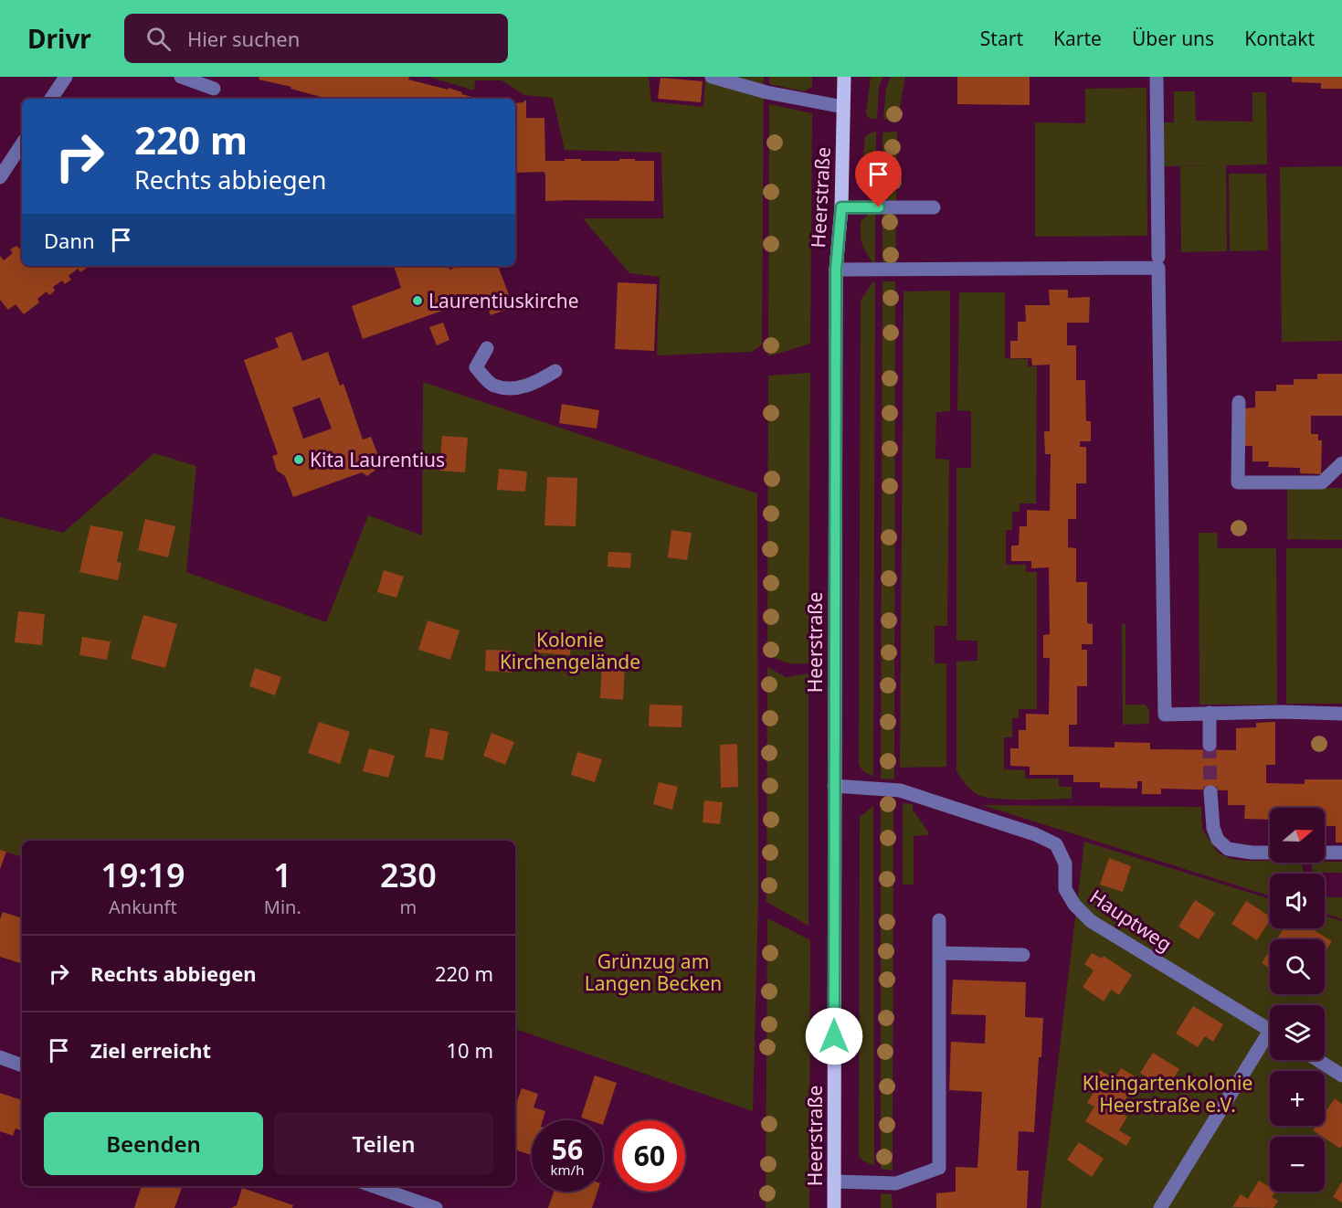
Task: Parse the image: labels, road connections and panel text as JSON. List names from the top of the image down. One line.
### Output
{"streets":{"main road":["Heerstraße"],"street":["Hauptweg"]},"crossings":[["Heerstraße","Hauptweg"]],"parks":["Kolonie Kirchengelände","Grünzug am Langen Becken","Kleingartenkolonie Heerstraße e.V."],"places":["Laurentiuskirche","Kita Laurentius"],"north":"right","page":{"header":"Drivr","search":"Hier suchen","nav":["Start","Karte","Über uns","Kontakt"],"turn":["220 m","Rechts abbiegen"],"then":"Dann","map_buttons":["+","−"],"eta":["19:19","Ankunft","1","Min.","230","m"],"list":[{"name":"Rechts abbiegen","value":"220 m"},{"name":"Ziel erreicht","value":"10 m"}],"buttons":["Beenden","Teilen"],"speed":"56 km/h","limit":"60"}}
